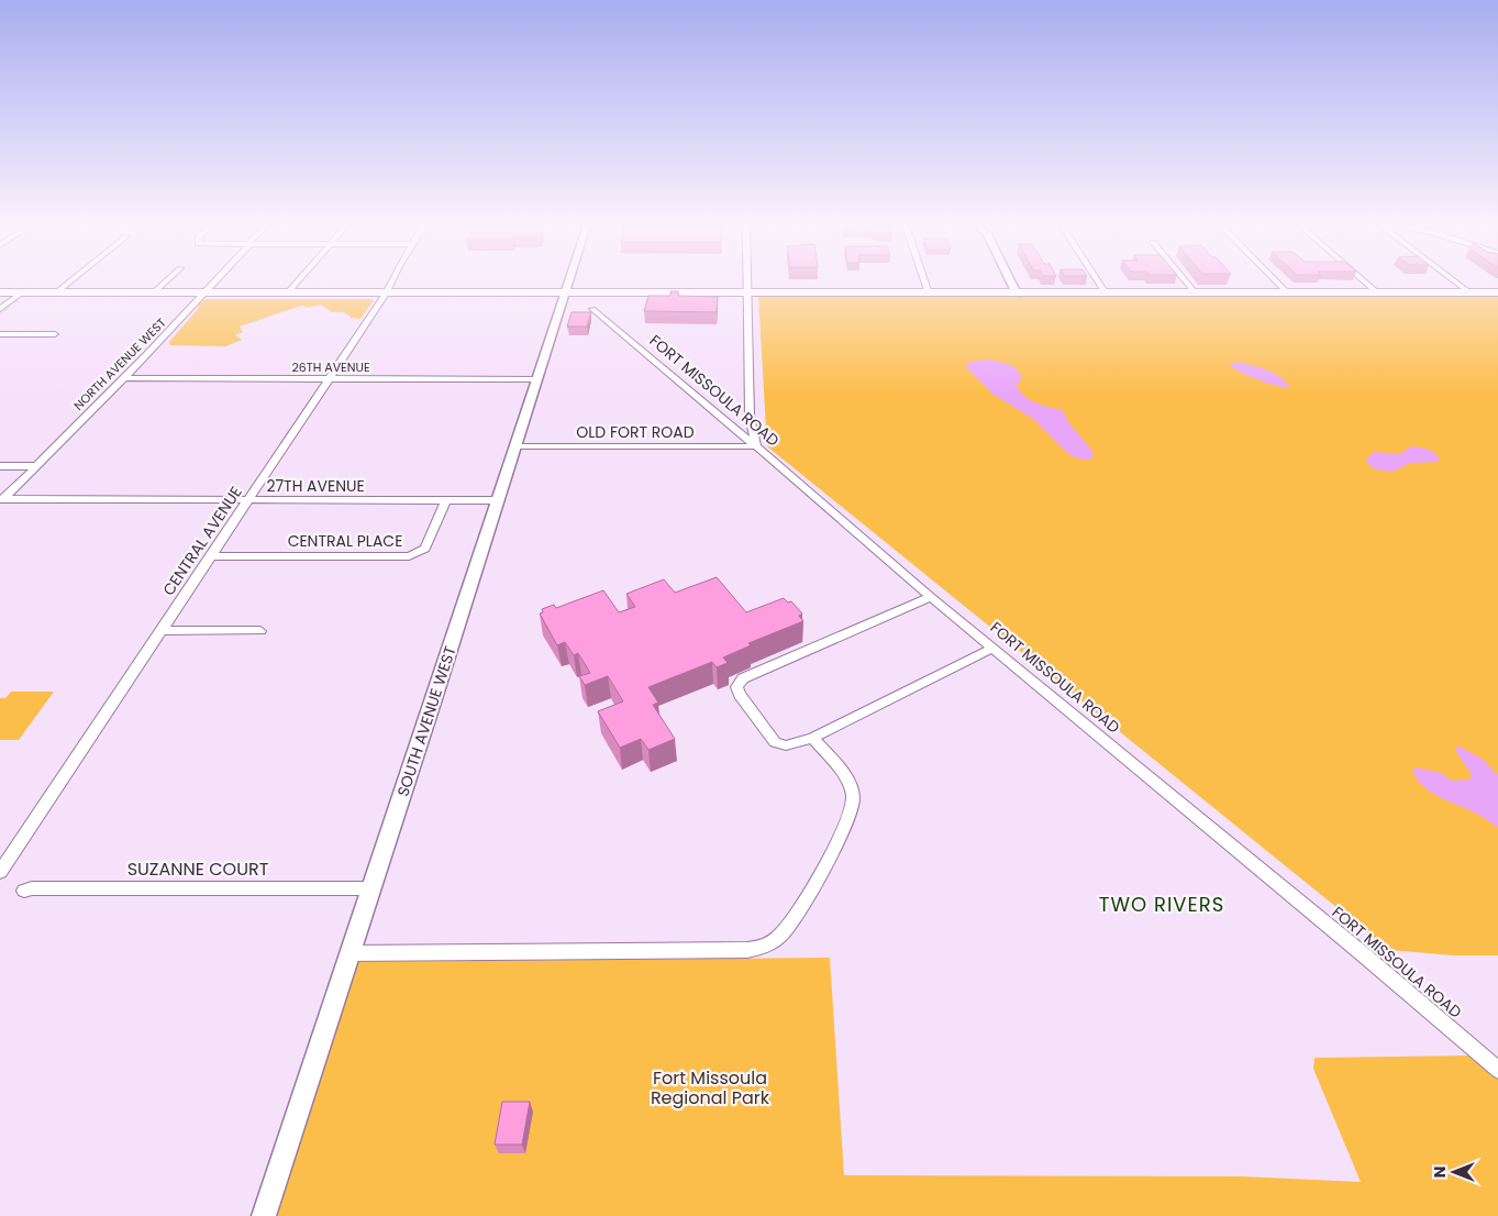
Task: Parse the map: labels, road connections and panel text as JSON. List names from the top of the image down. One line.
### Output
{"streets":{"street":["NORTH AVENUE WEST","26TH AVENUE","FORT MISSOULA ROAD","OLD FORT ROAD","27TH AVENUE","CENTRAL AVENUE","CENTRAL PLACE","SOUTH AVENUE WEST","SUZANNE COURT"]},"crossings":[["NORTH AVENUE WEST","26TH AVENUE"],["NORTH AVENUE WEST","27TH AVENUE"],["26TH AVENUE","CENTRAL AVENUE"],["26TH AVENUE","SOUTH AVENUE WEST"],["FORT MISSOULA ROAD","OLD FORT ROAD"],["OLD FORT ROAD","SOUTH AVENUE WEST"],["27TH AVENUE","CENTRAL AVENUE"],["27TH AVENUE","CENTRAL PLACE"],["27TH AVENUE","SOUTH AVENUE WEST"],["CENTRAL AVENUE","CENTRAL PLACE"],["SOUTH AVENUE WEST","SUZANNE COURT"]],"districts":["TWO RIVERS"],"parks":["Fort Missoula Regional Park"],"north":"left"}
